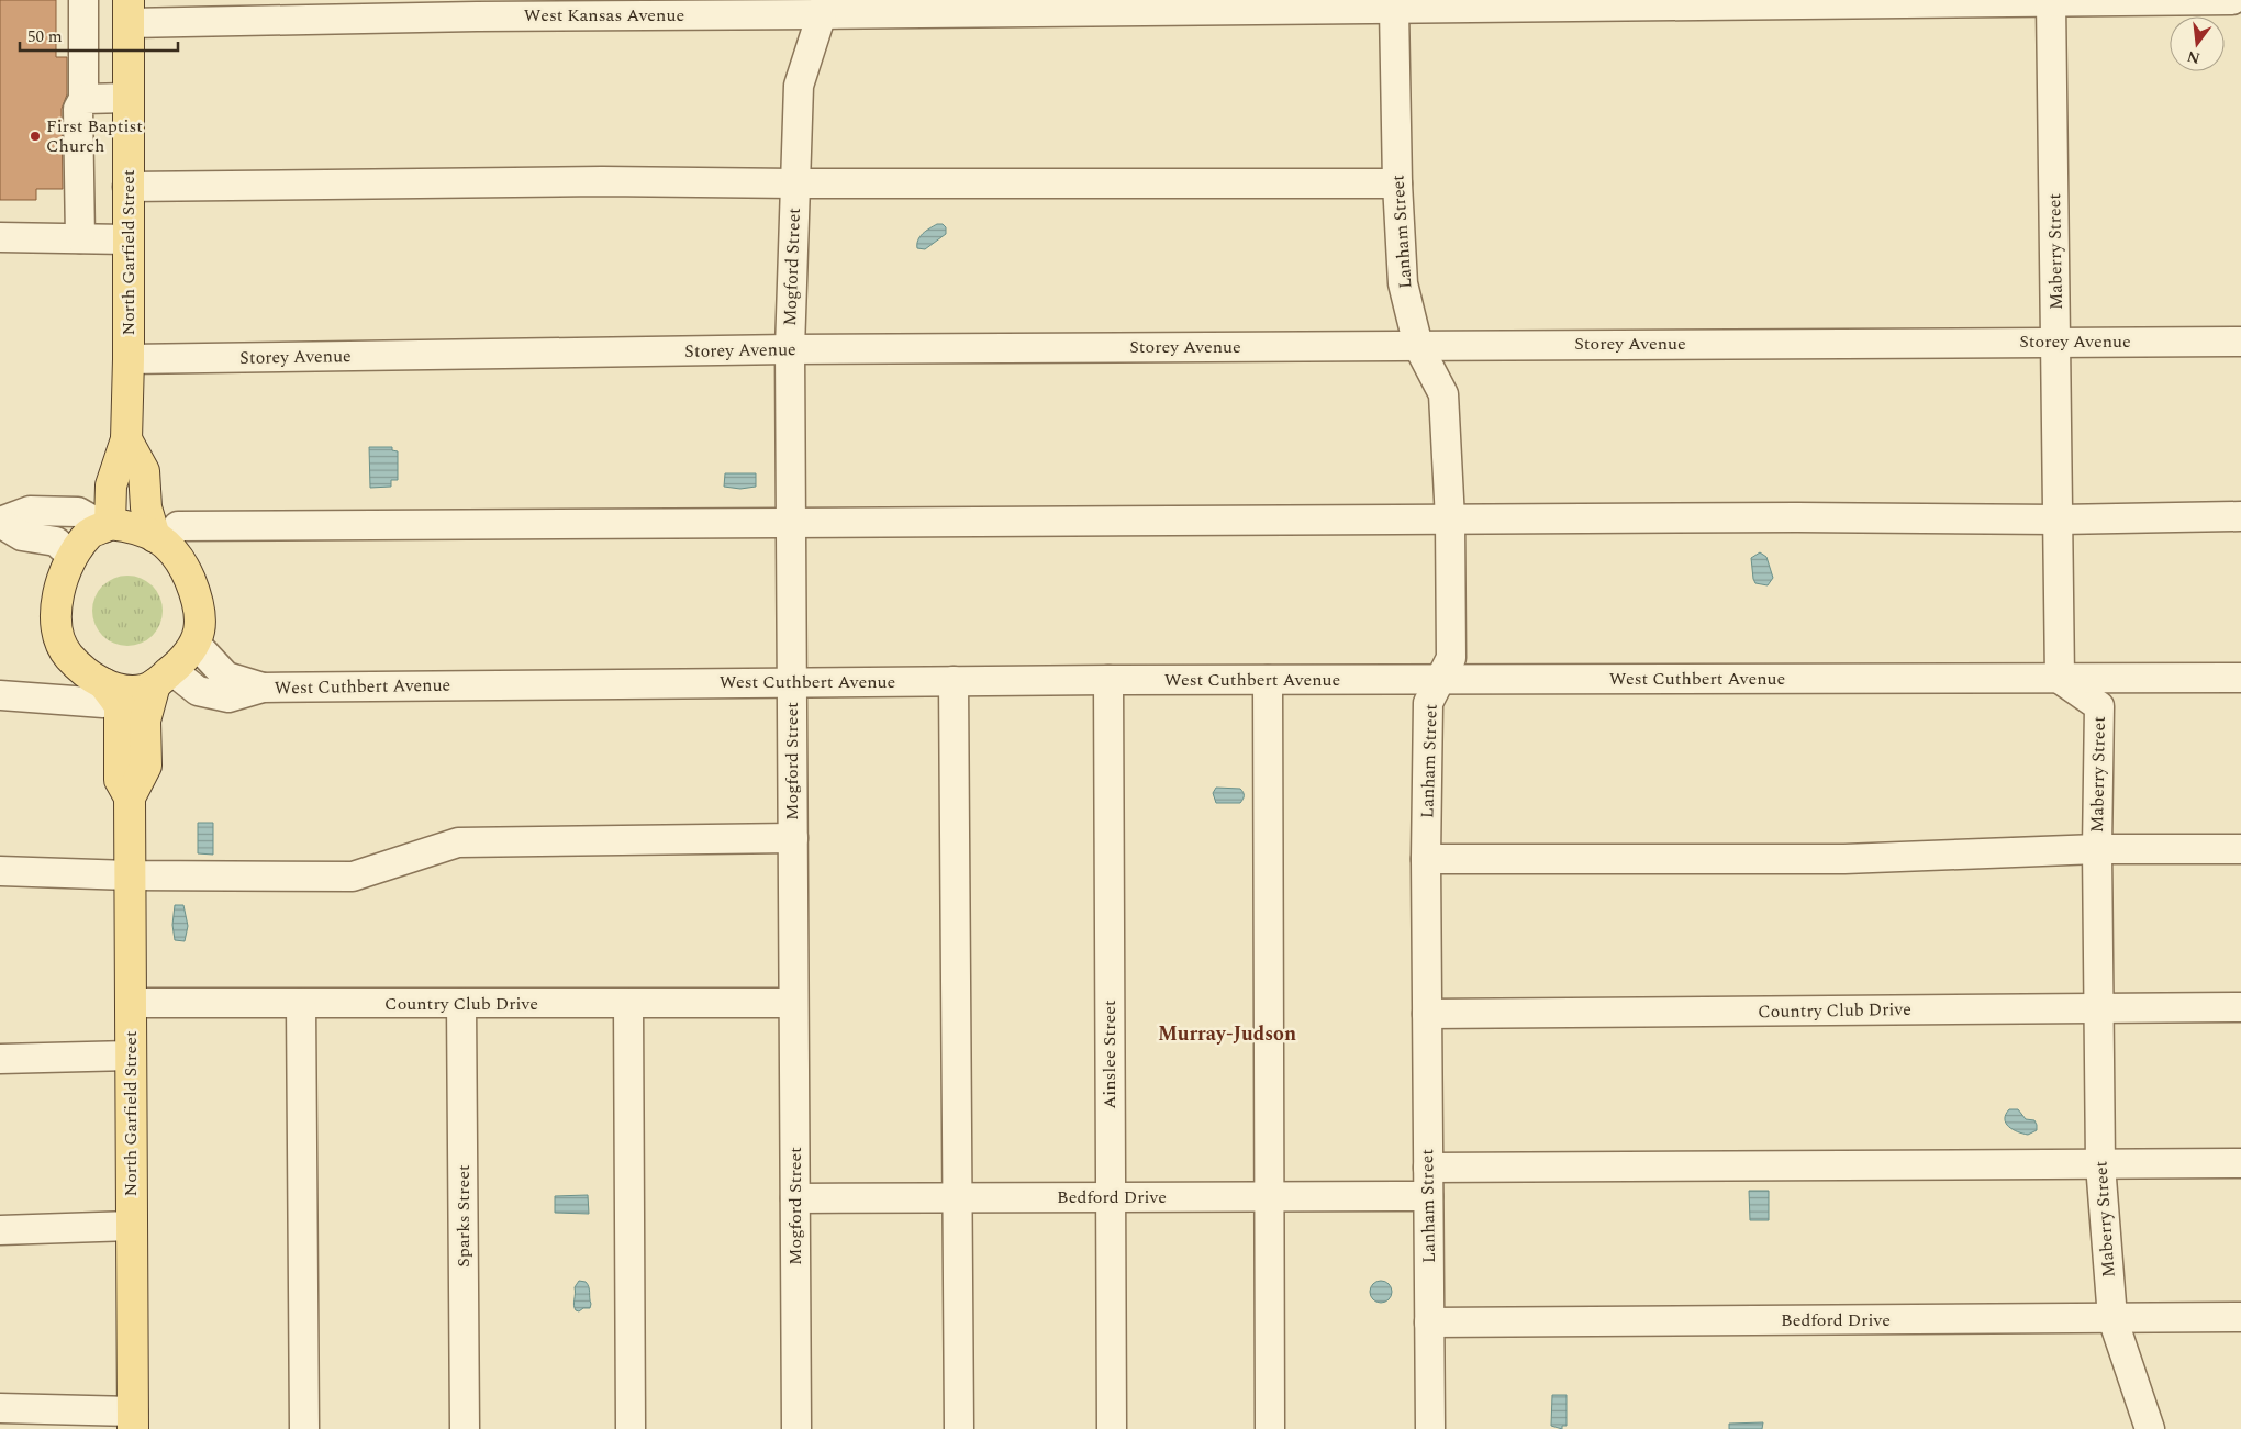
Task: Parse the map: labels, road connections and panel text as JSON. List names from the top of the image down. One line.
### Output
{"streets":{"main road":["North Garfield Street"],"street":["West Kansas Avenue","Lanham Street","Maberry Street","Mogford Street","Storey Avenue","West Cuthbert Avenue","Country Club Drive","Ainslee Street","Bedford Drive","Sparks Street"]},"crossings":[["West Kansas Avenue","Lanham Street"],["West Kansas Avenue","Maberry Street"],["West Kansas Avenue","North Garfield Street"],["West Kansas Avenue","Mogford Street"],["Lanham Street","Storey Avenue"],["Lanham Street","West Cuthbert Avenue"],["Lanham Street","Country Club Drive"],["Lanham Street","Bedford Drive"],["Maberry Street","Storey Avenue"],["Maberry Street","West Cuthbert Avenue"],["Maberry Street","Country Club Drive"],["Maberry Street","Bedford Drive"],["North Garfield Street","Storey Avenue"],["North Garfield Street","Country Club Drive"],["Mogford Street","Storey Avenue"],["Mogford Street","West Cuthbert Avenue"],["Mogford Street","Country Club Drive"],["Mogford Street","Bedford Drive"],["West Cuthbert Avenue","Ainslee Street"],["Country Club Drive","Sparks Street"],["Ainslee Street","Bedford Drive"]],"districts":["Murray-Judson"],"places":["First Baptist Church"],"scale_bar":"50 m","north":"bottom"}
